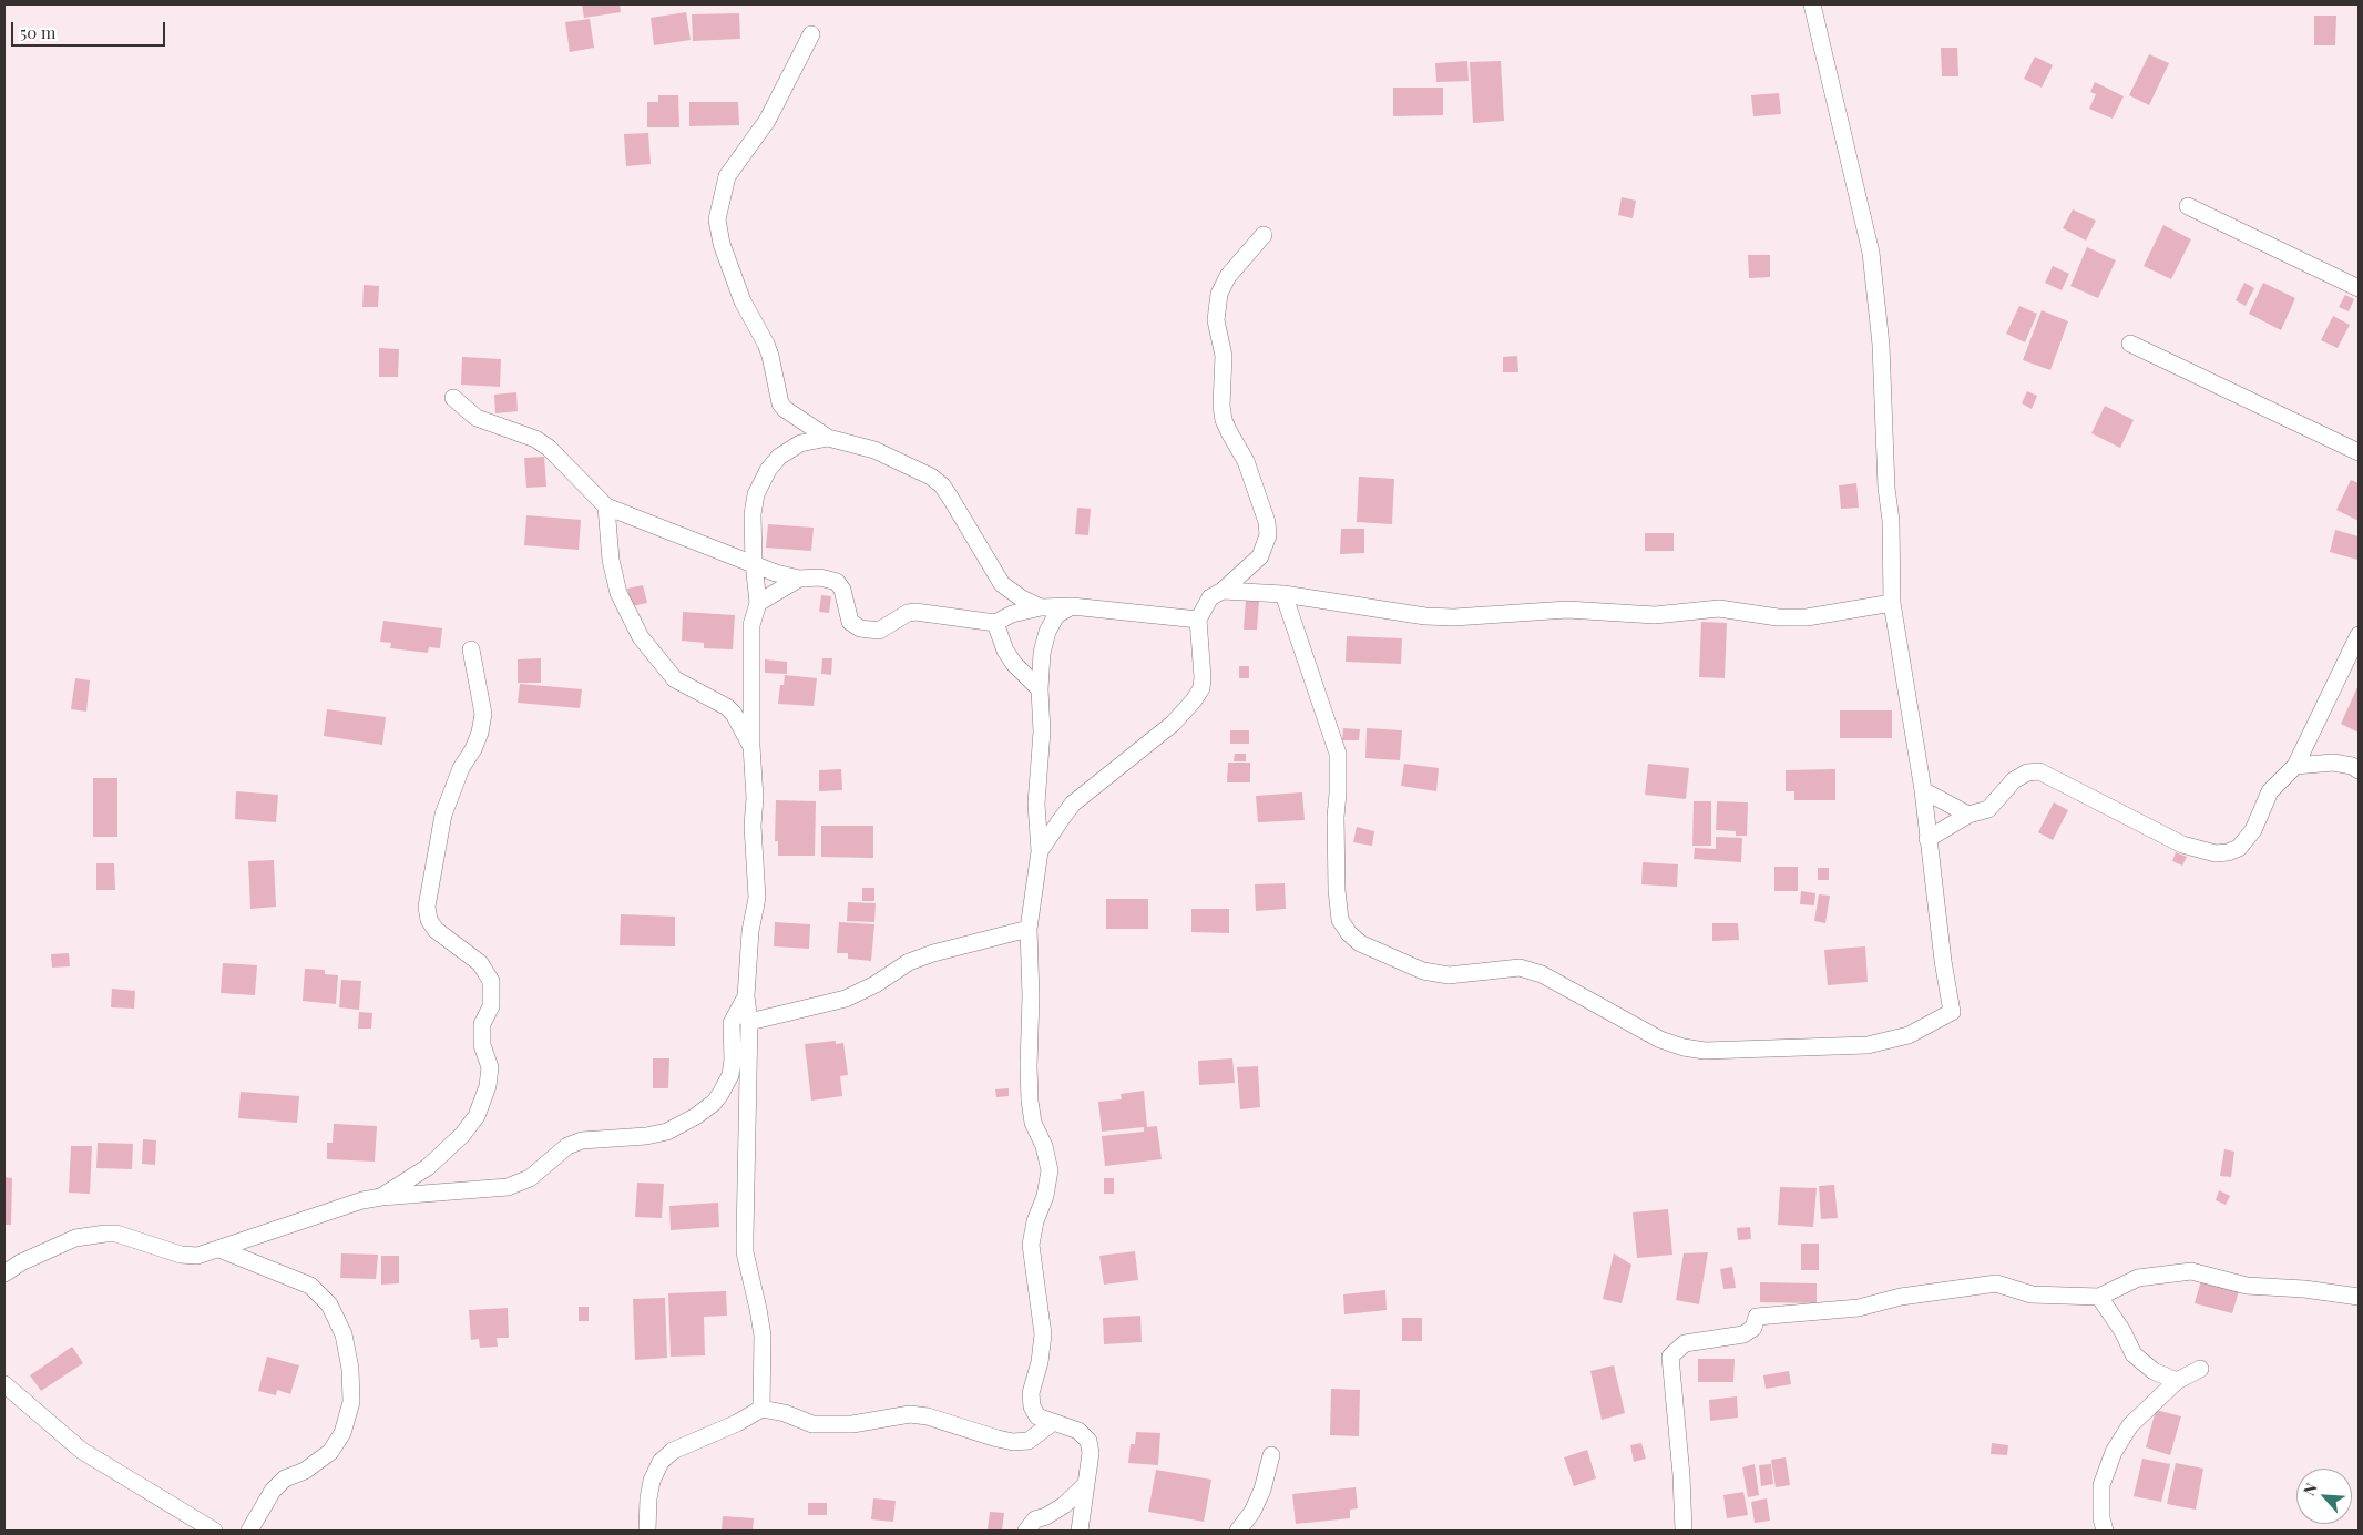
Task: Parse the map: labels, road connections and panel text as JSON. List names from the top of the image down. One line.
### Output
{"scale_bar":"50 m","north":"top left"}
